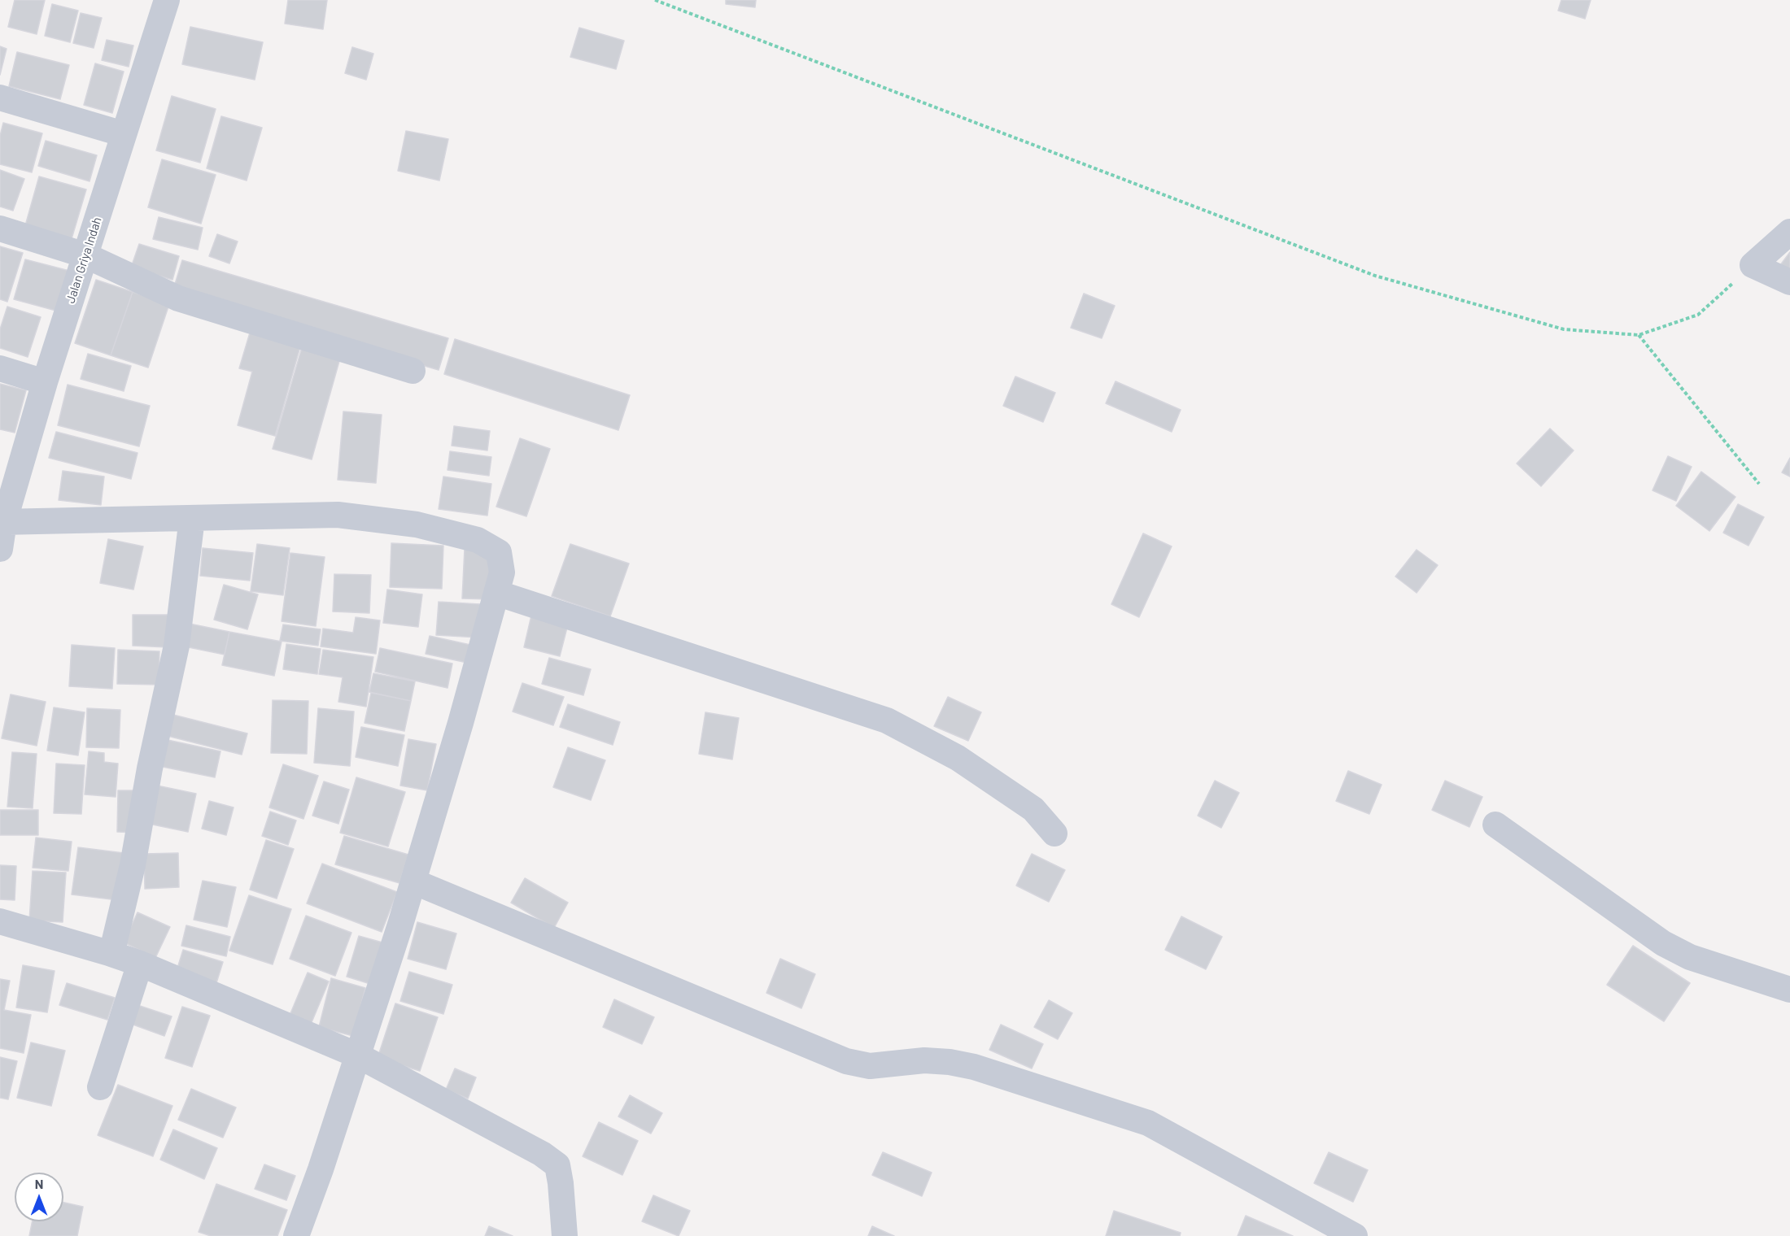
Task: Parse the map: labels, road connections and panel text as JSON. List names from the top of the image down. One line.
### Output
{"streets":{"street":["Jalan Griya Indah"]},"north":"top"}
